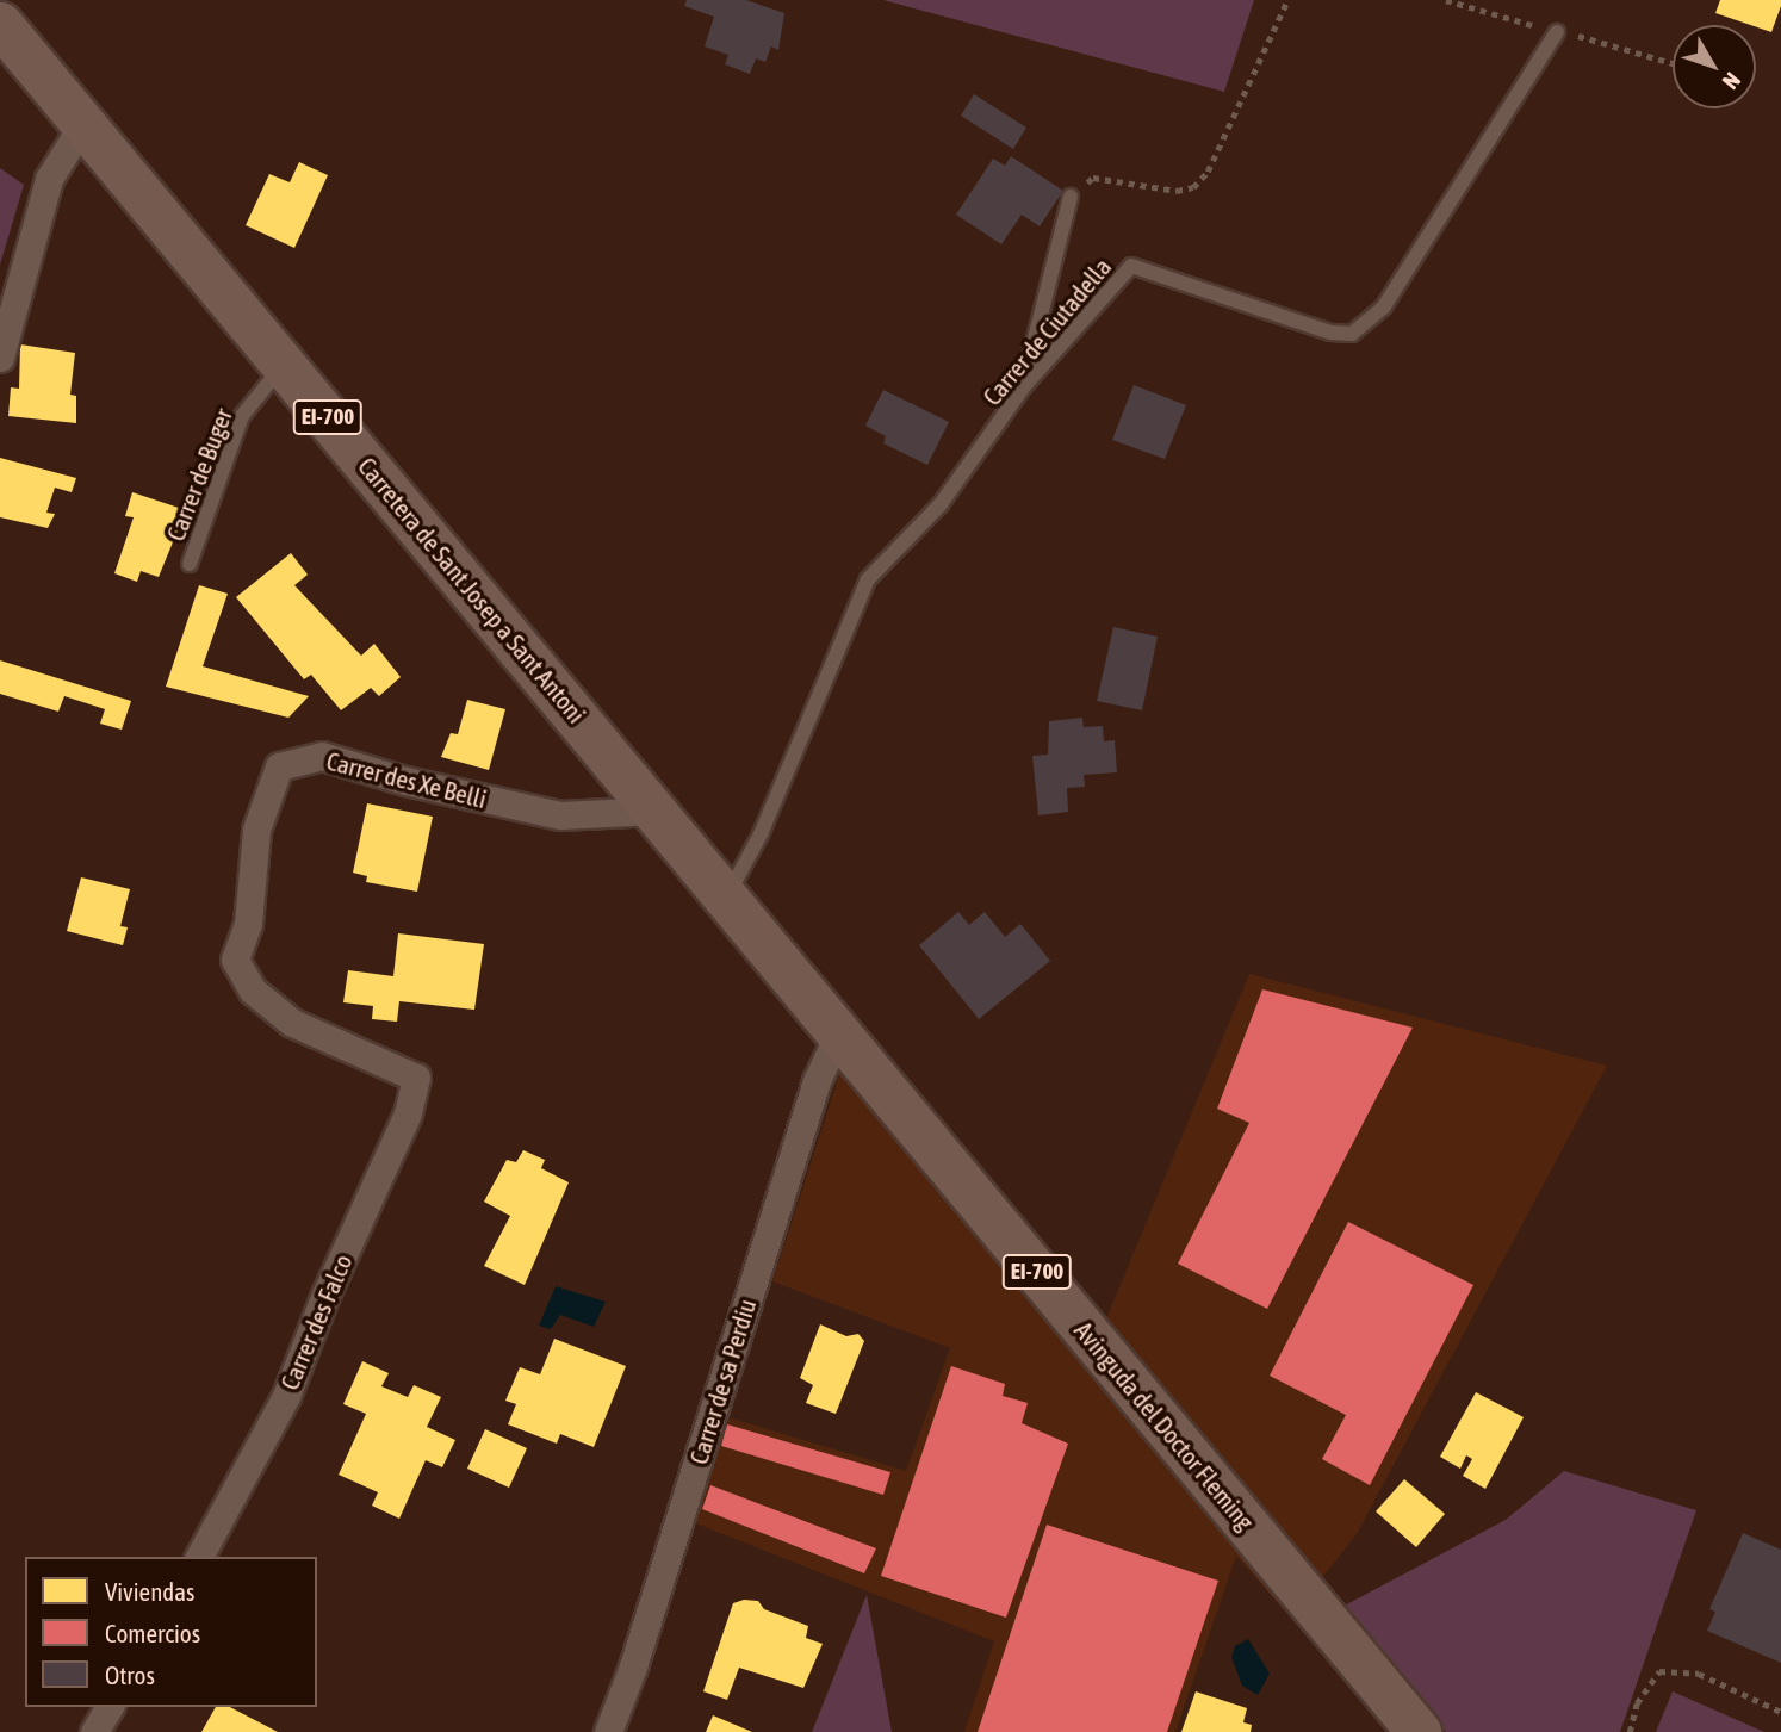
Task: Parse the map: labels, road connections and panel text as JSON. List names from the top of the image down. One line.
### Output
{"streets":{"main road":["EI-700","Carretera de Sant Josep a Sant Antoni","Avinguda del Doctor Fleming"],"street":["Carrer des Xe Belli","Carrer des Falco","Carrer de sa Perdiu"],"lane":["Carrer de Ciutadella","Carrer de Buger"]},"crossings":[["Carrer de Ciutadella","Avinguda del Doctor Fleming"],["Carrer de Buger","Carretera de Sant Josep a Sant Antoni"],["Carretera de Sant Josep a Sant Antoni","Carrer des Xe Belli"],["Carretera de Sant Josep a Sant Antoni","Avinguda del Doctor Fleming"],["Carrer des Xe Belli","Carrer des Falco"],["Carrer des Xe Belli","Avinguda del Doctor Fleming"],["Carrer de sa Perdiu","Avinguda del Doctor Fleming"]],"legend":["Viviendas","Comercios","Otros"],"north":"bottom right"}
